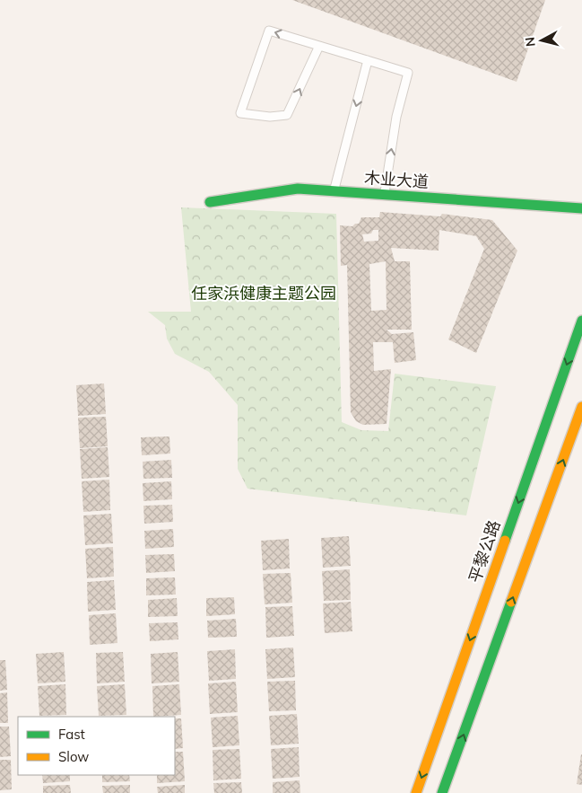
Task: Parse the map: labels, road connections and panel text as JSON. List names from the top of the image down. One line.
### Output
{"streets":{"main road":["木业大道","平黎公路"]},"parks":["任家浜健康主题公园"],"legend":["Fast","Slow"],"north":"left"}
